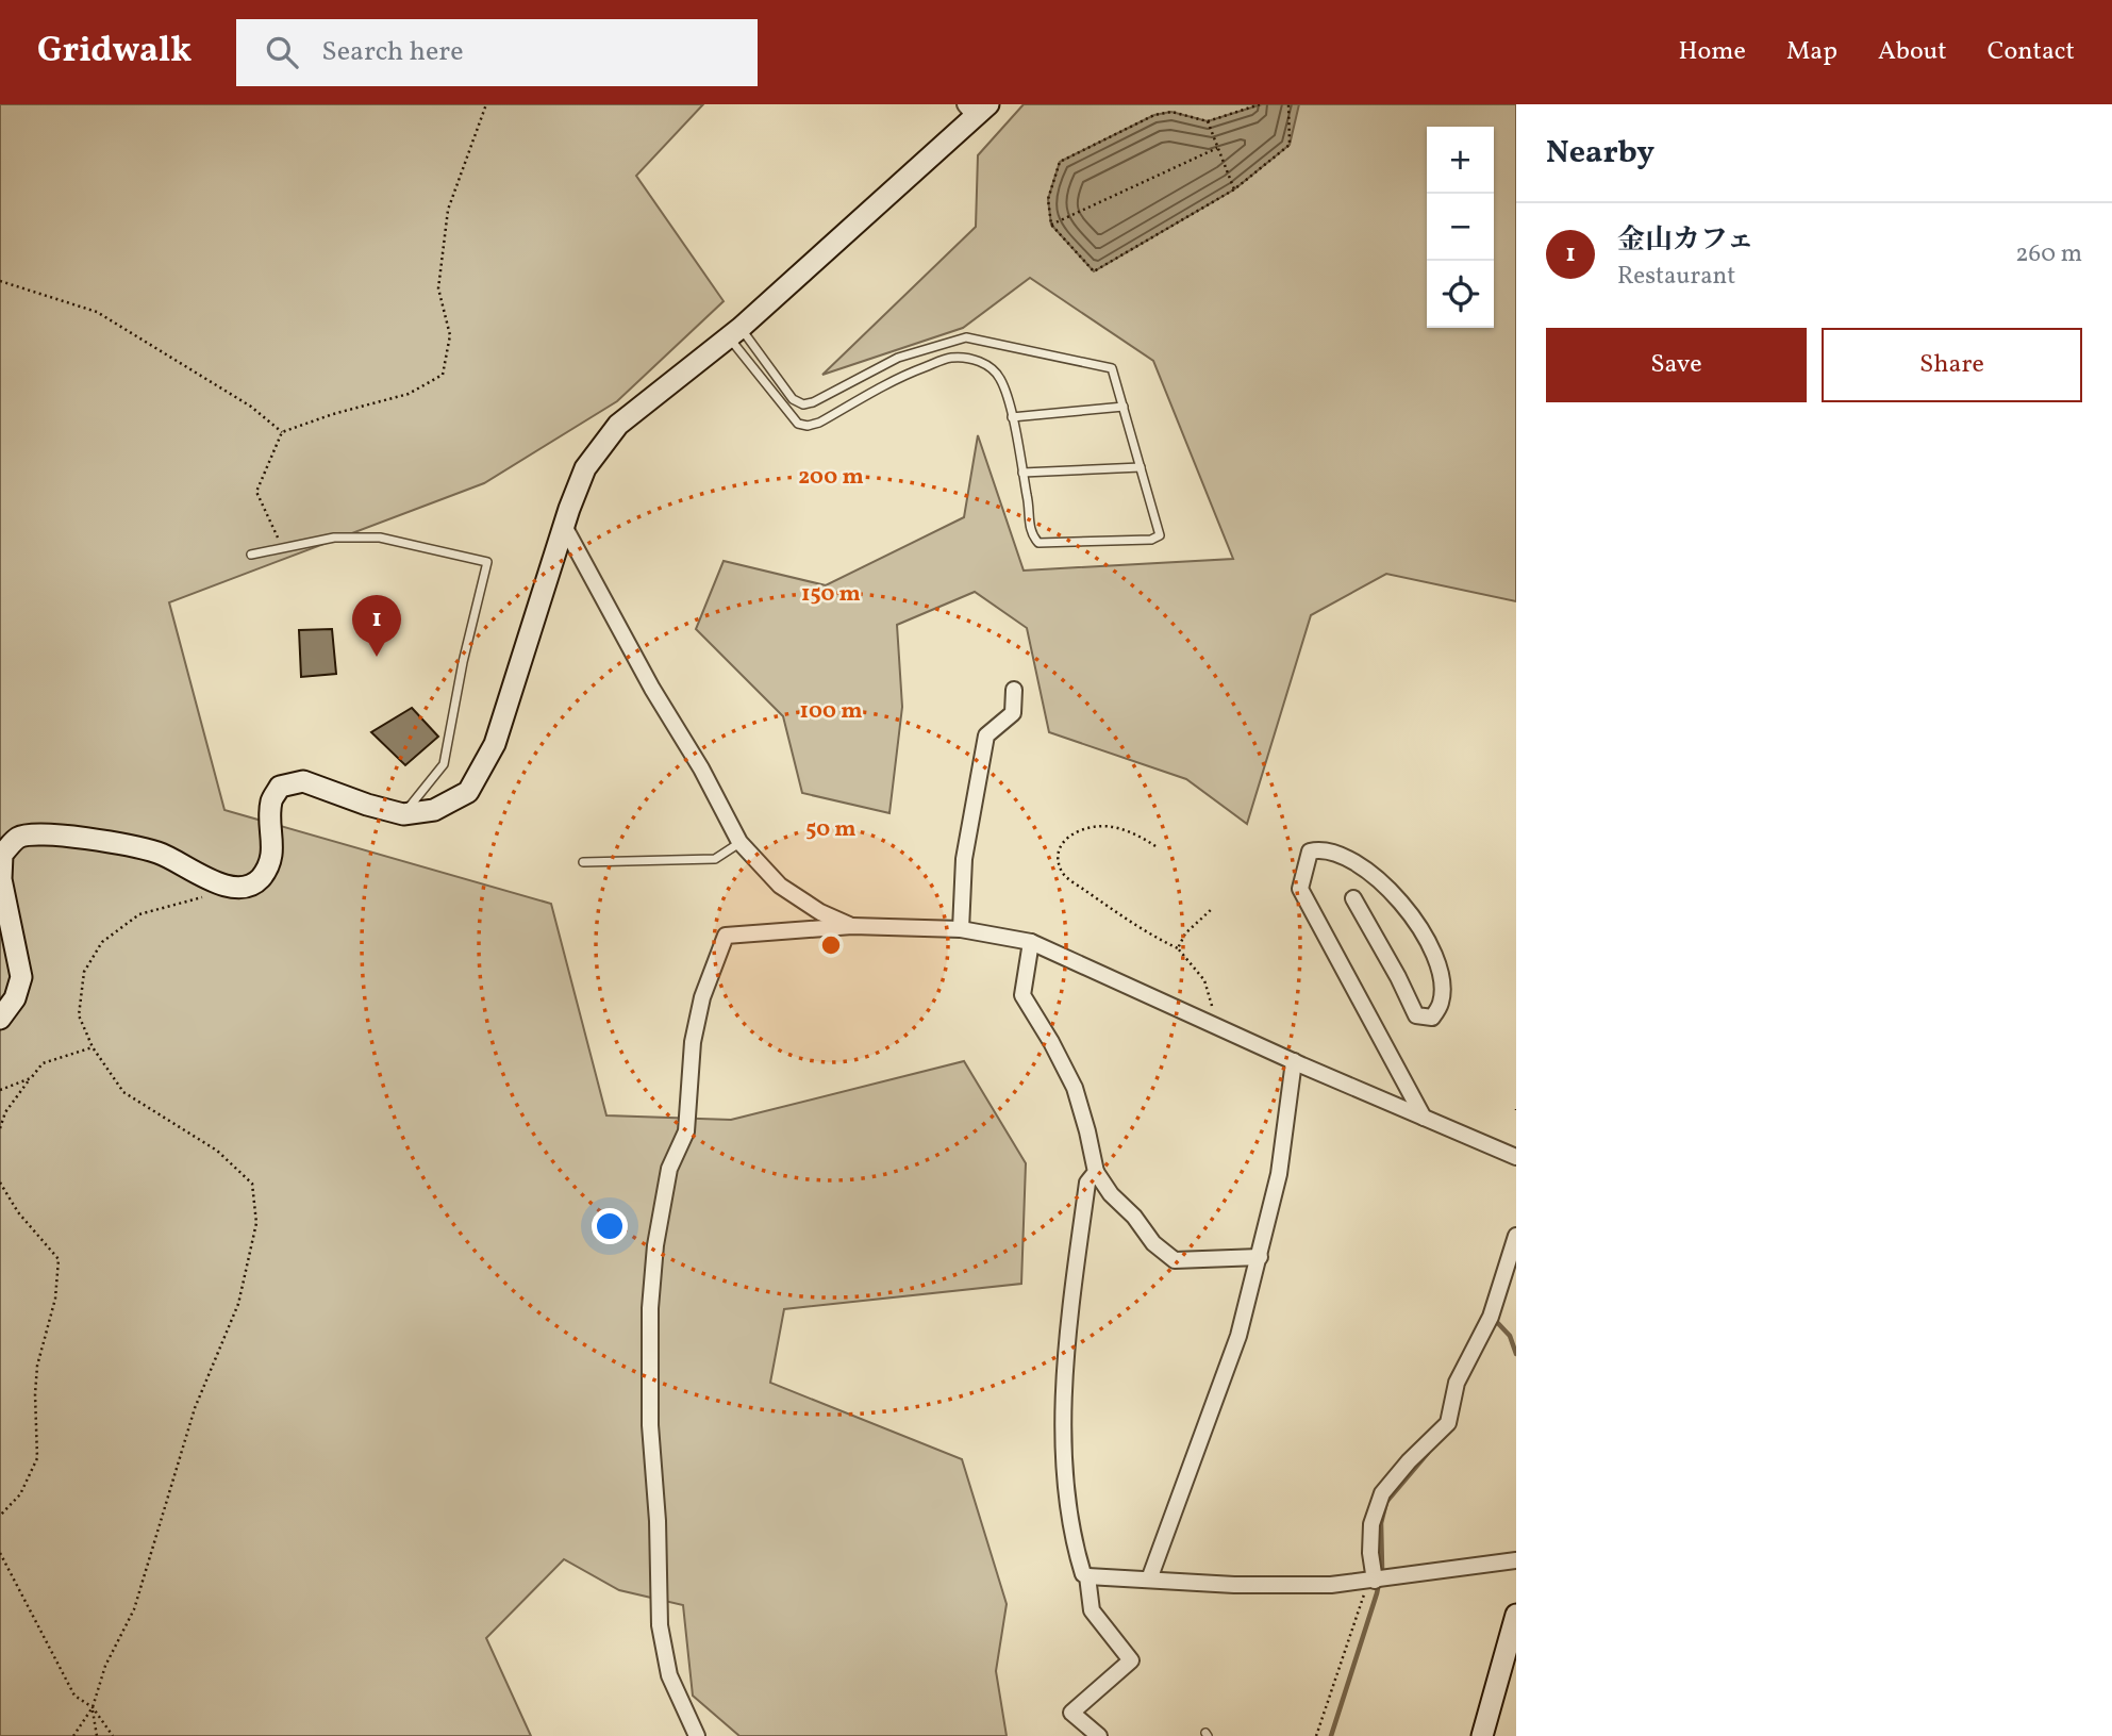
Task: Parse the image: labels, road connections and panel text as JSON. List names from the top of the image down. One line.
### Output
{"page":{"header":"Gridwalk","search":"Search here","nav":["Home","Map","About","Contact"],"heading":"Nearby","map_buttons":["+","−"],"list":[{"mark":"1","name":"金山カフェ","note":"Restaurant","value":"260 m"}],"buttons":["Save","Share"],"pins":"1"},"rings":["200 m","150 m","100 m","50 m"]}
